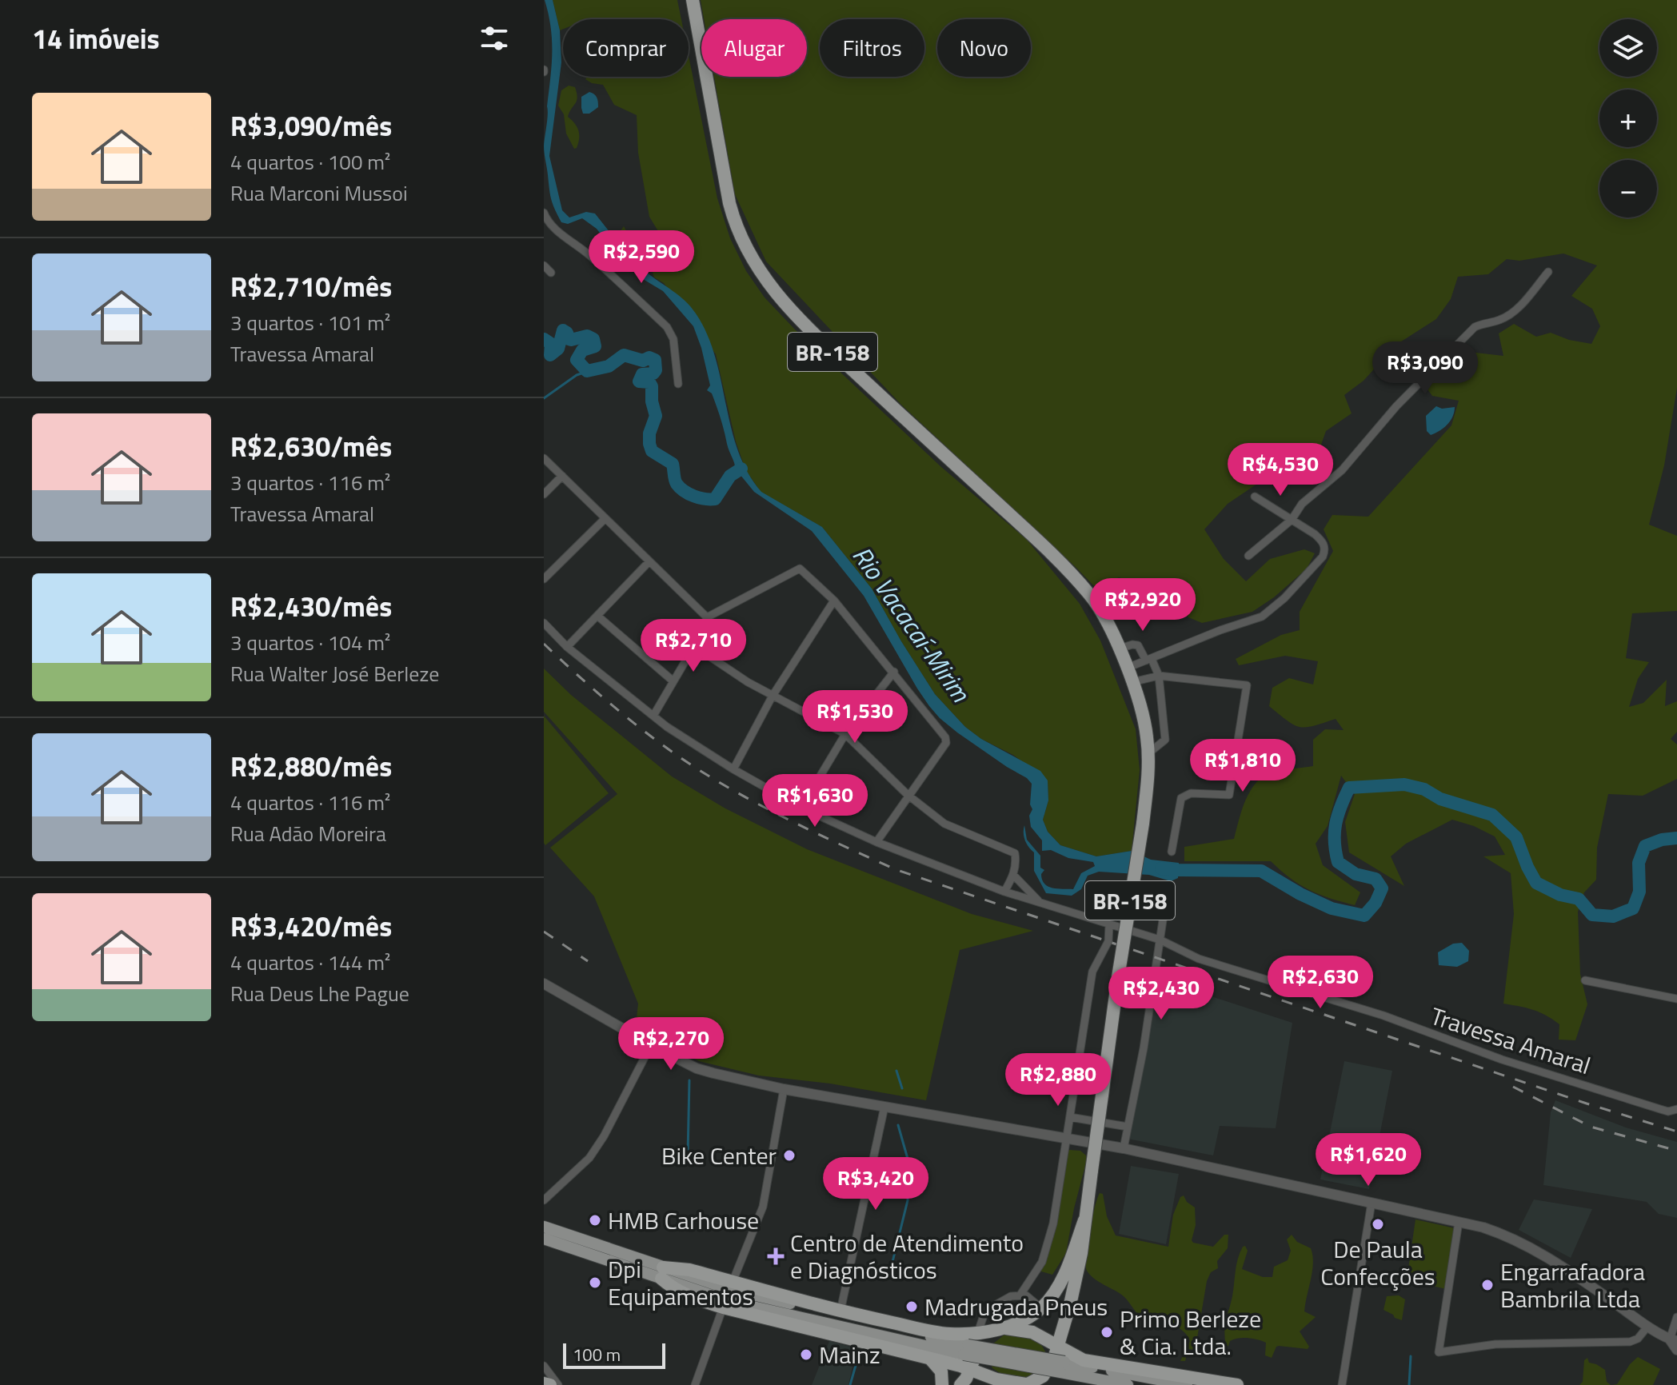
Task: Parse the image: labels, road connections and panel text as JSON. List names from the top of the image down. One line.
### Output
{"streets":{"highway":["BR-158"],"street":["Travessa Amaral"]},"water":["Rio Vacacaí-Mirim"],"places":{"other":["Bike Center","HMB Carhouse","De Paula Confecções","Dpi Equipamentos","Engarrafadora Bambrila Ltda","Madrugada Pneus","Primo Berleze & Cia. Ltda.","Mainz"],"health":["Centro de Atendimento e Diagnósticos"]},"scale_bar":"100 m","page":{"heading":"14 imóveis","map_buttons":["+","−"],"chip":["Comprar","Alugar","Filtros","Novo"],"list":[{"name":"R$3,090/mês","note":"4 quartos · 100 m² · Rua Marconi Mussoi"},{"name":"R$2,710/mês","note":"3 quartos · 101 m² · Travessa Amaral"},{"name":"R$2,630/mês","note":"3 quartos · 116 m² · Travessa Amaral"},{"name":"R$2,430/mês","note":"3 quartos · 104 m² · Rua Walter José Berleze"},{"name":"R$2,880/mês","note":"4 quartos · 116 m² · Rua Adão Moreira"},{"name":"R$3,420/mês","note":"4 quartos · 144 m² · Rua Deus Lhe Pague"}],"price":["R$2,590","R$3,090","R$4,530","R$2,920","R$2,710","R$1,530","R$1,810","R$1,630","R$2,630","R$2,430","R$2,270","R$2,880","R$1,620","R$3,420"],"scale":"100 m"}}
